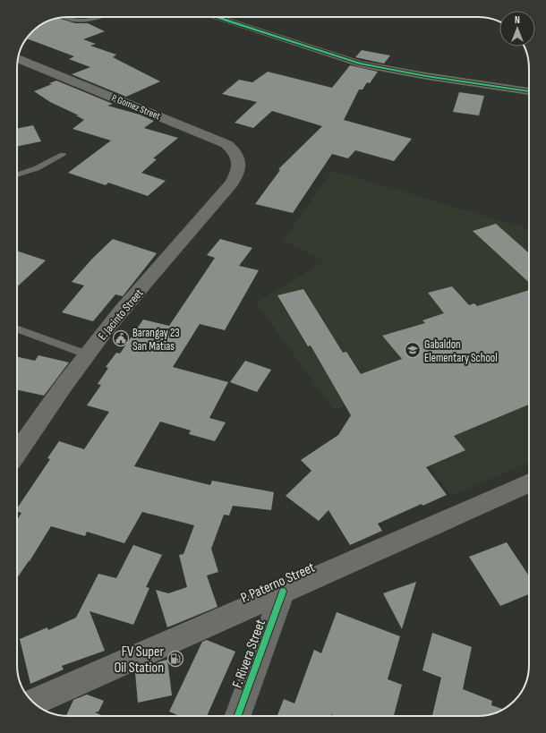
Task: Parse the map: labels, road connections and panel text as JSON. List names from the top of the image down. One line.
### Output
{"streets":{"main road":["P. Gomez Street","E. Jacinto Street","P. Paterno Street"],"street":["F. Rivera Street"]},"crossings":[["P. Gomez Street","E. Jacinto Street"],["P. Paterno Street","F. Rivera Street"]],"places":{"public building":["Barangay 23 San Matias"],"school or university":["Gabaldon Elementary School"],"fuel station":["FV Super Oil Station"]},"north":"top"}
